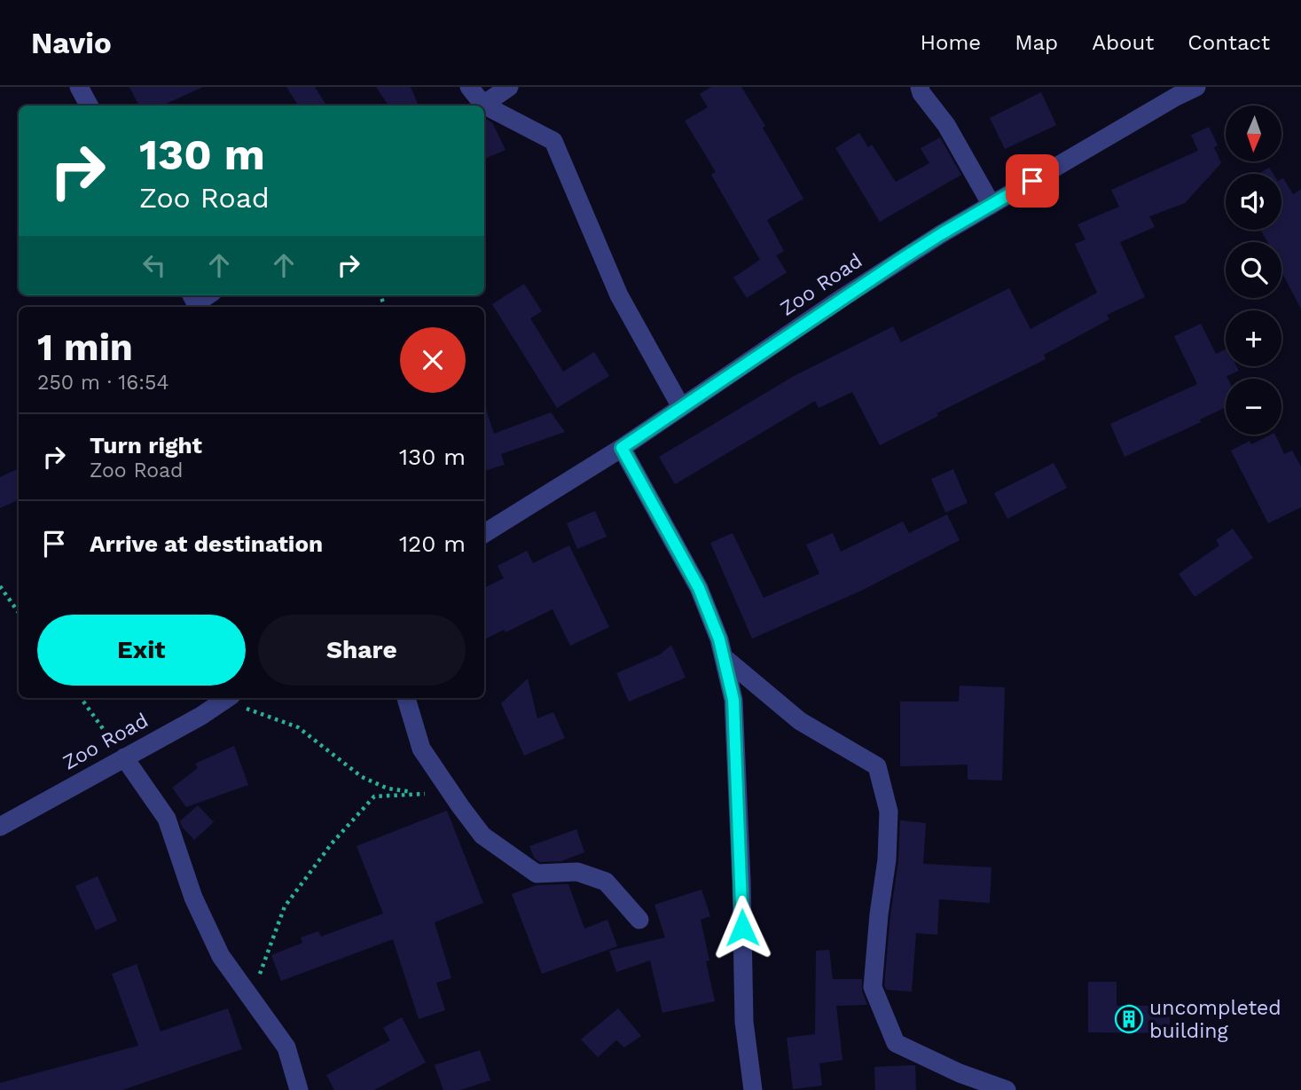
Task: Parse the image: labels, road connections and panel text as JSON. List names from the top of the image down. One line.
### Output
{"streets":{"street":["Zoo Road"]},"places":{"building":["uncompleted building"]},"north":"bottom","page":{"header":"Navio","nav":["Home","Map","About","Contact"],"map_buttons":["+","−"],"turn":["130 m","Zoo Road"],"heading":["1 min","250 m · 16:54"],"list":[{"name":"Turn right","note":"Zoo Road","value":"130 m"},{"name":"Arrive at destination","value":"120 m"}],"buttons":["Exit","Share"]}}
